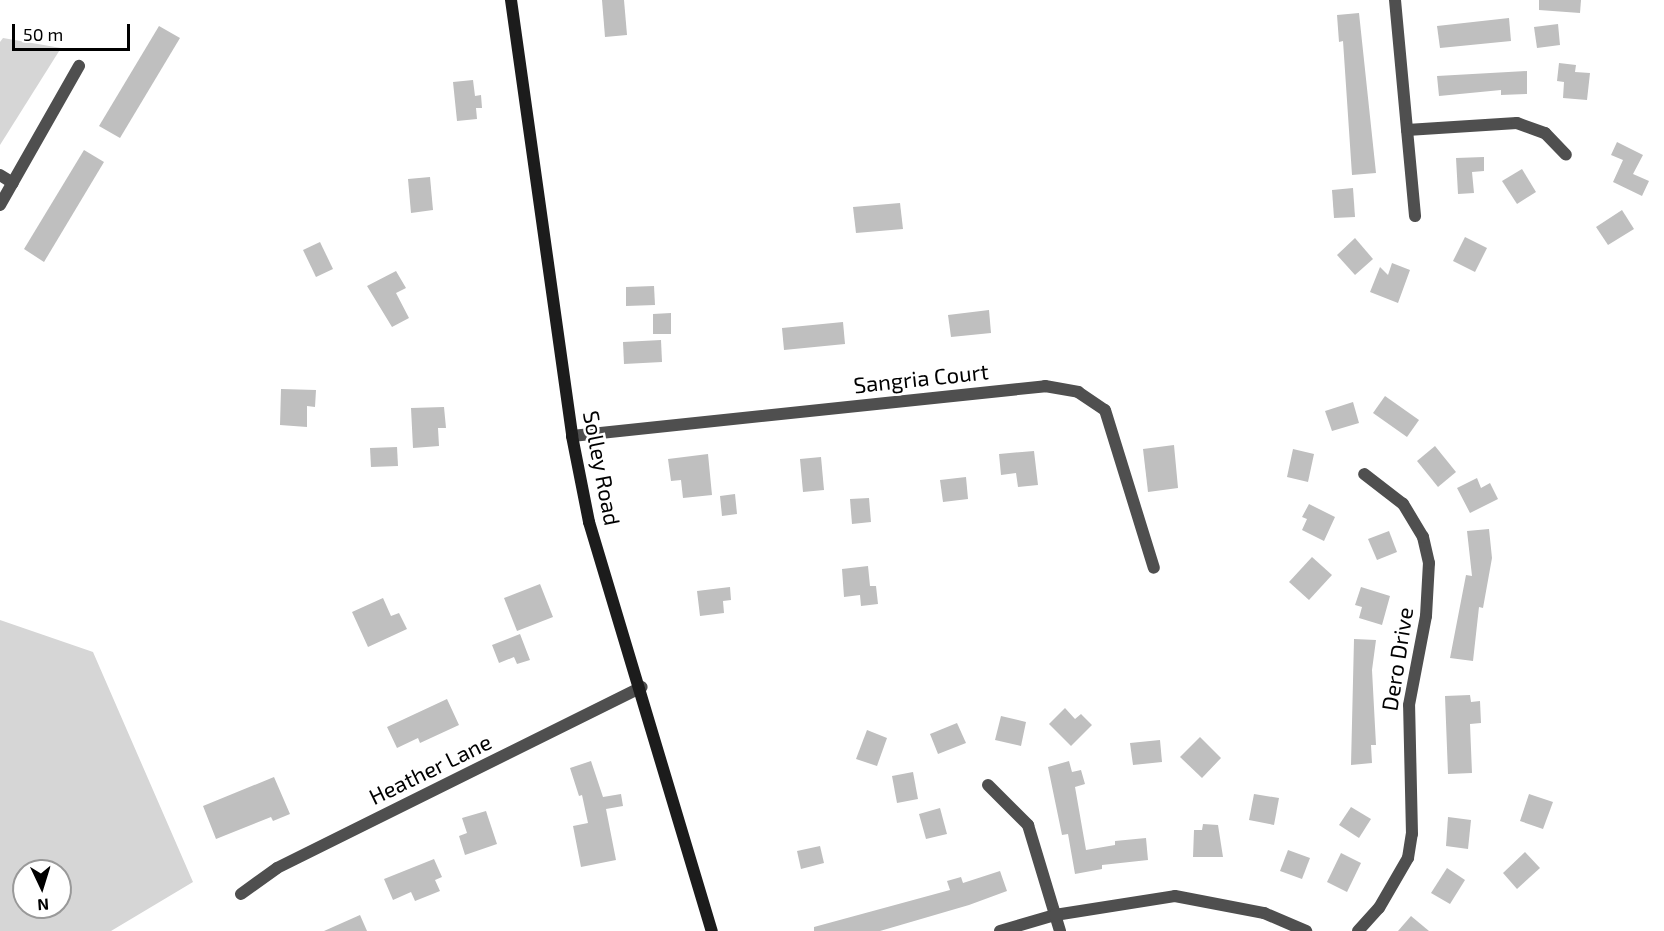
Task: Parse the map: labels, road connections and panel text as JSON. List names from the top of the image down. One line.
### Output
{"streets":{"main road":["Solley Road"],"street":["Sangria Court","Dero Drive","Heather Lane"]},"crossings":[["Sangria Court","Solley Road"],["Solley Road","Heather Lane"]],"scale_bar":"50 m","north":"bottom"}
